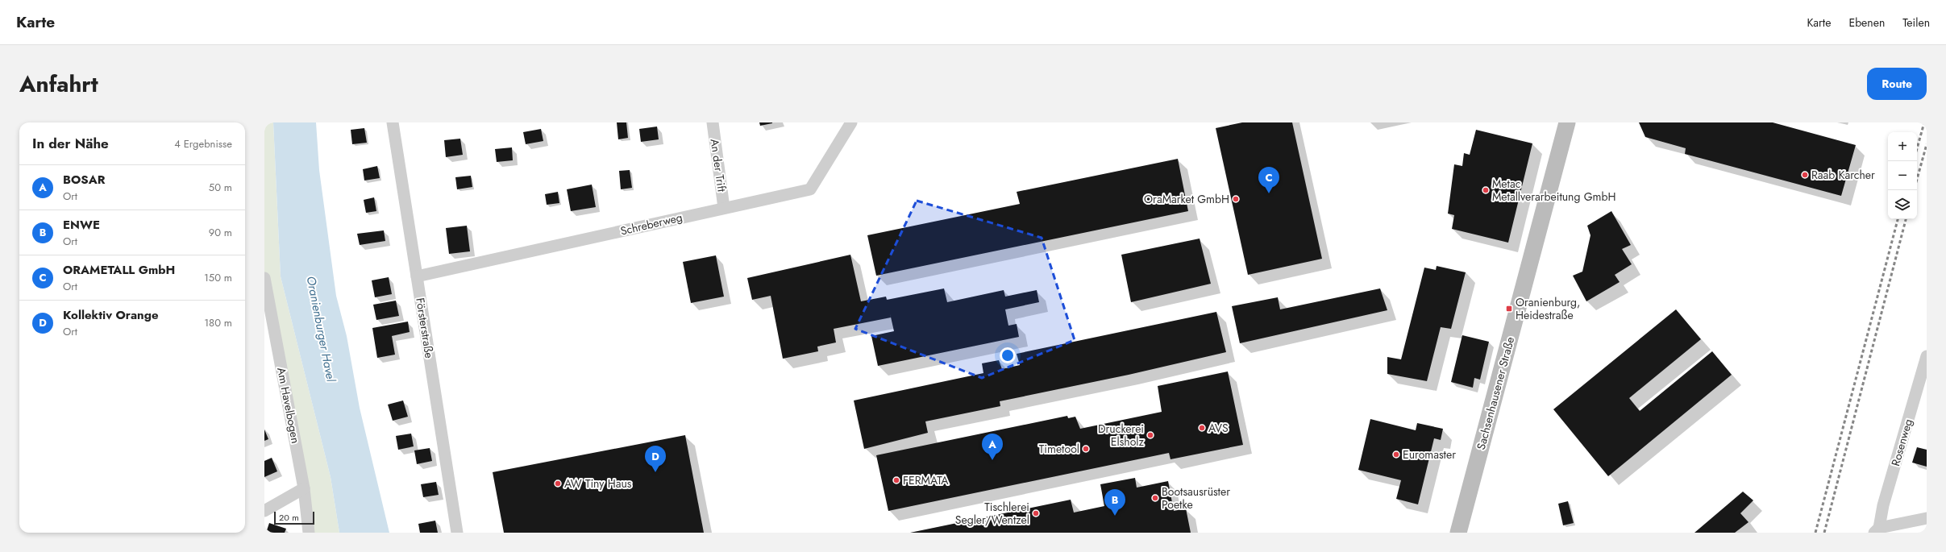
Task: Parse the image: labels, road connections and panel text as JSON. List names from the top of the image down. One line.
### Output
{"streets":{"main road":["Sachsenhausener Straße"],"street":["An der Trift","Schreberweg","Försterstraße","Am Havelbogen","Rosenweg"]},"crossings":[["An der Trift","Schreberweg"],["Schreberweg","Försterstraße"]],"water":["Oranienburger Havel"],"places":{"other":["Raab Karcher","Metac Metallverarbeitung GmbH","OraMarket GmbH","AVS","Druckerei Elsholz","Timetool","Euromaster","FERMATA","AW Tiny Haus","Bootsausrüster Poetke","Tischlerei Segler/Wentzel"],"transit":["Oranienburg, Heidestraße"]},"scale_bar":"20 m","page":{"header":"Karte","nav":["Karte","Ebenen","Teilen"],"title":"Anfahrt","buttons":"Route","heading":["In der Nähe","4 Ergebnisse"],"map_buttons":["+","−"],"list":[{"mark":"A","name":"BOSAR","note":"Ort","value":"50 m"},{"mark":"B","name":"ENWE","note":"Ort","value":"90 m"},{"mark":"C","name":"ORAMETALL GmbH","note":"Ort","value":"150 m"},{"mark":"D","name":"Kollektiv Orange","note":"Ort","value":"180 m"}],"pins":["C","A","D","B"],"scale":"20 m"}}
